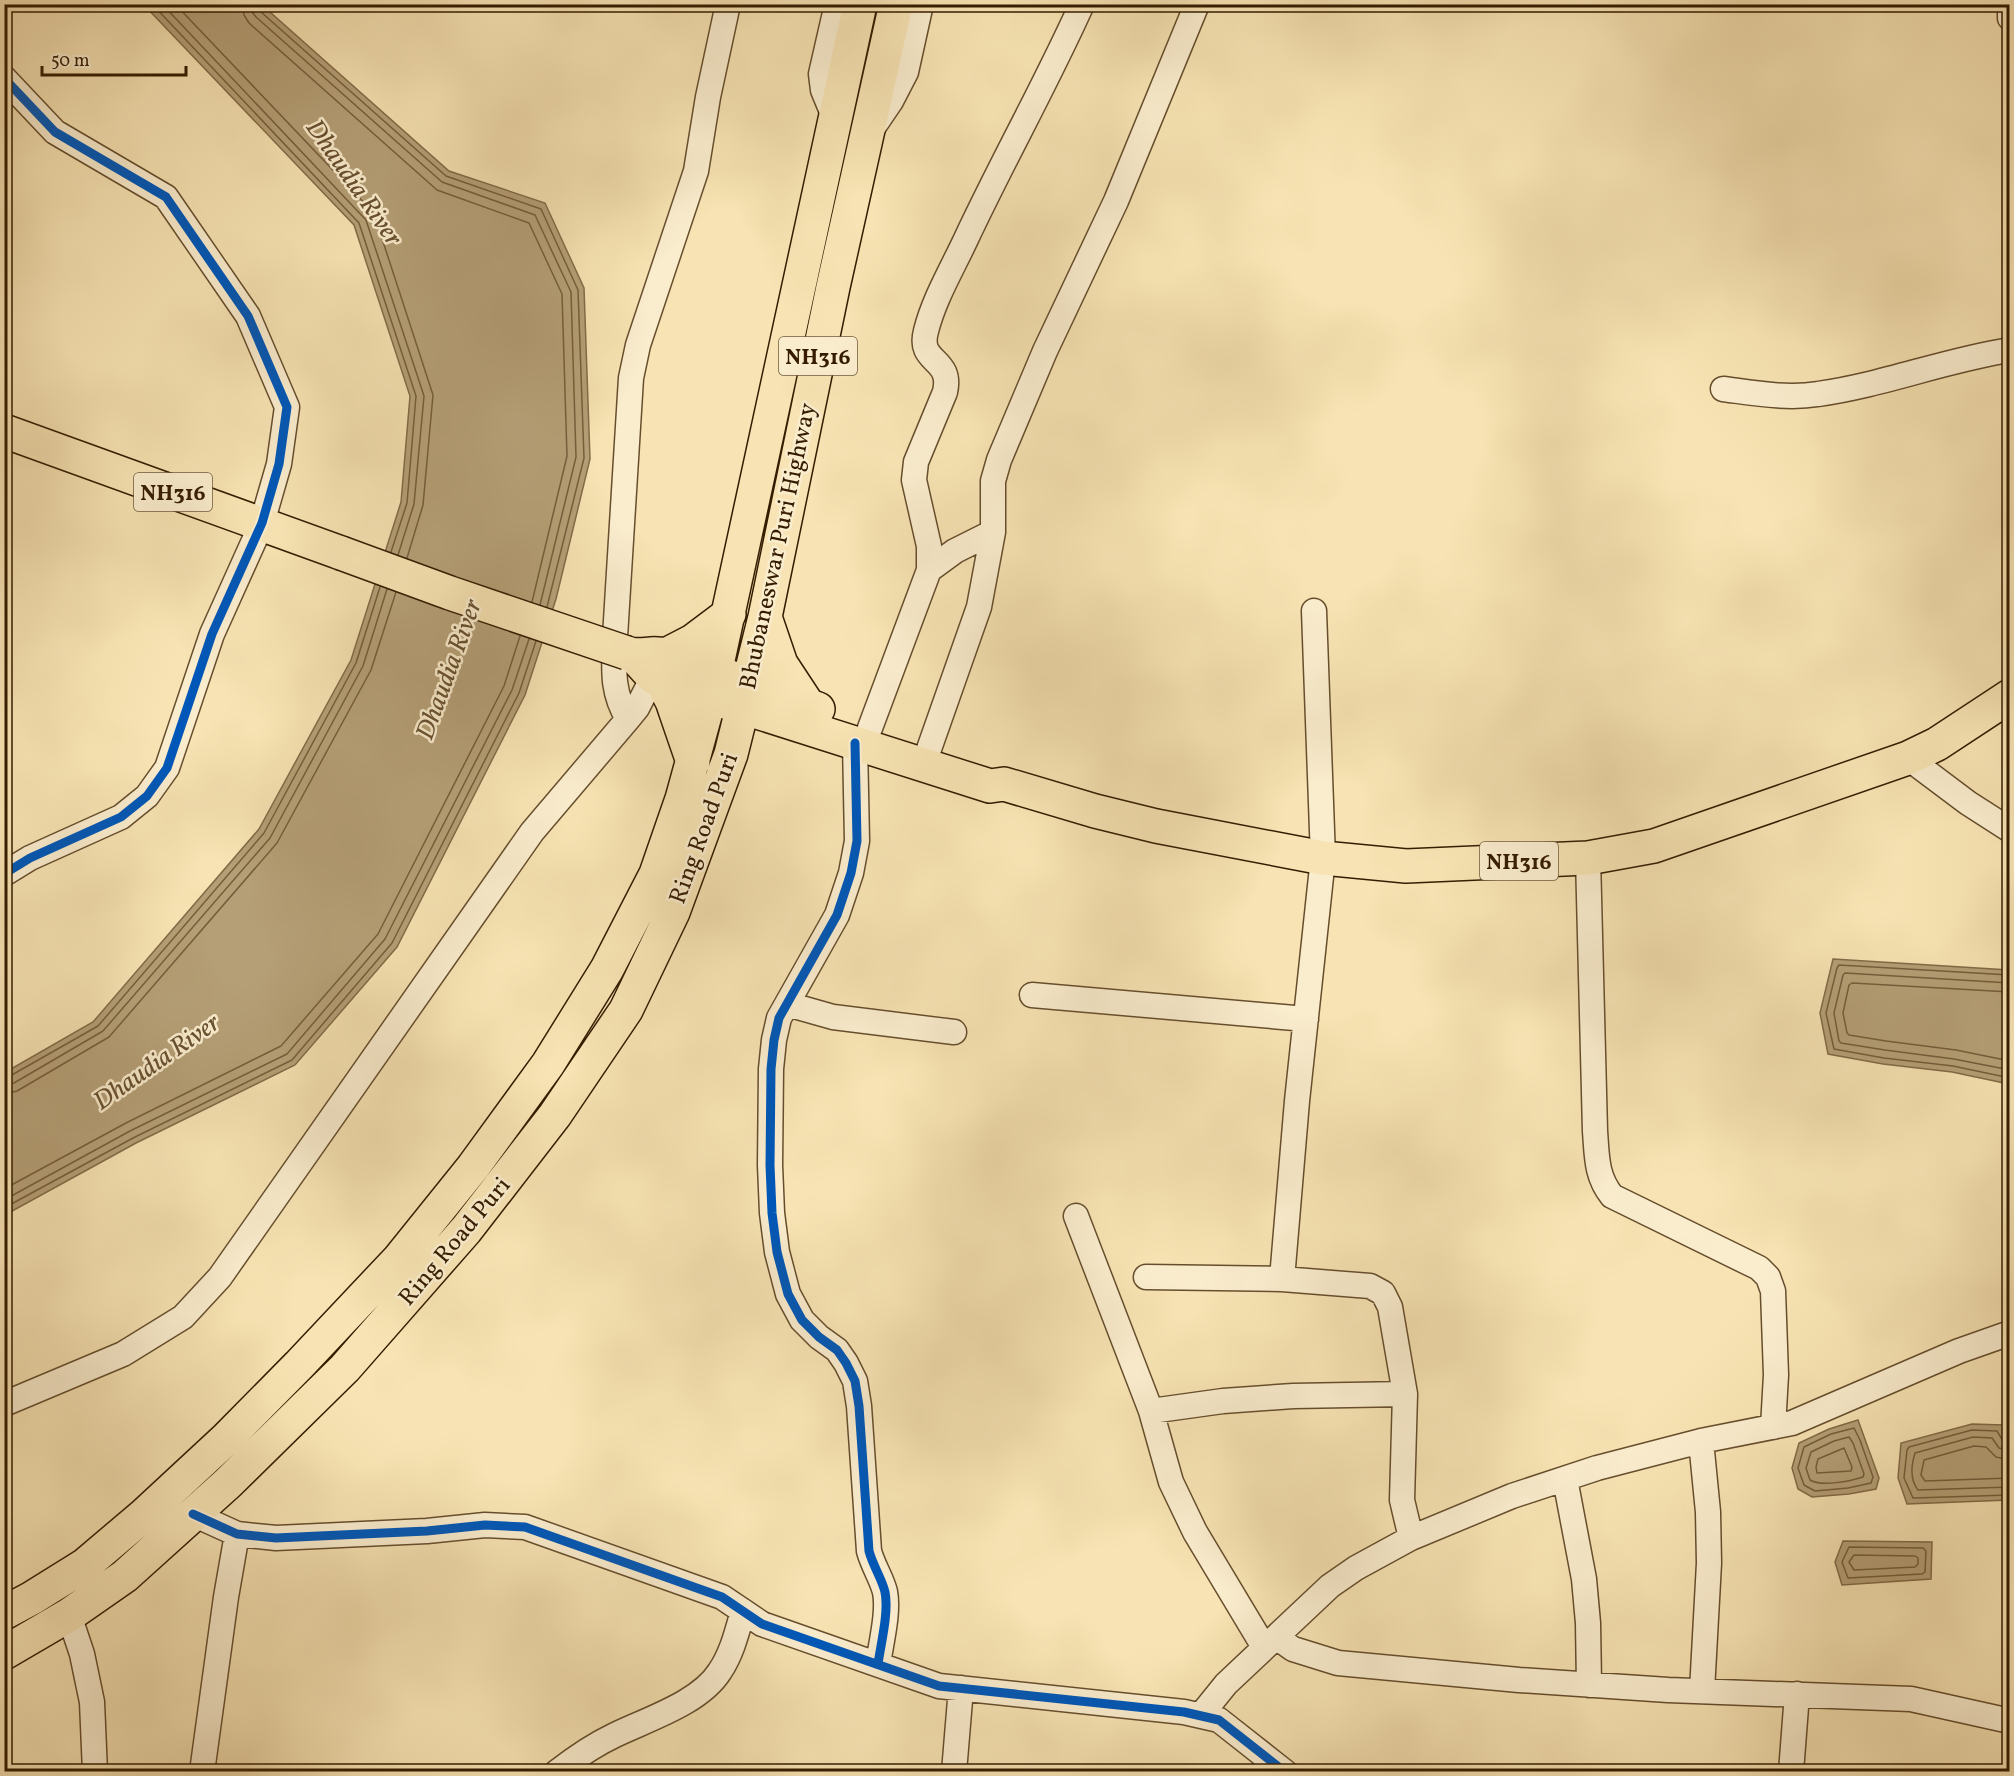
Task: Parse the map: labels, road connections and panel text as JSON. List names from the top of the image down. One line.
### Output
{"streets":{"highway":["NH316","Bhubaneswar Puri Highway","Ring Road Puri"]},"crossings":[["NH316","Bhubaneswar Puri Highway"],["NH316","Ring Road Puri"],["Bhubaneswar Puri Highway","Ring Road Puri"]],"water":["Dhaudia River"],"scale_bar":"50 m"}
